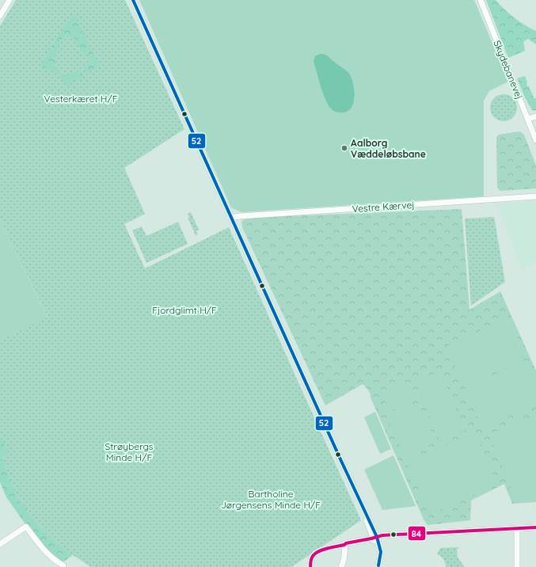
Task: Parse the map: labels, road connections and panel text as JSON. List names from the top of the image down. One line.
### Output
{"streets":{"street":["Skydebanevej","Vestre Kærvej"]},"parks":["Vesterkæret H/F","Fjordglimt H/F","Strøybergs Minde H/F","Bartholine Jørgensens Minde H/F"],"places":["Aalborg Væddeløbsbane"],"lines":["transit line 52","transit line 84"]}
